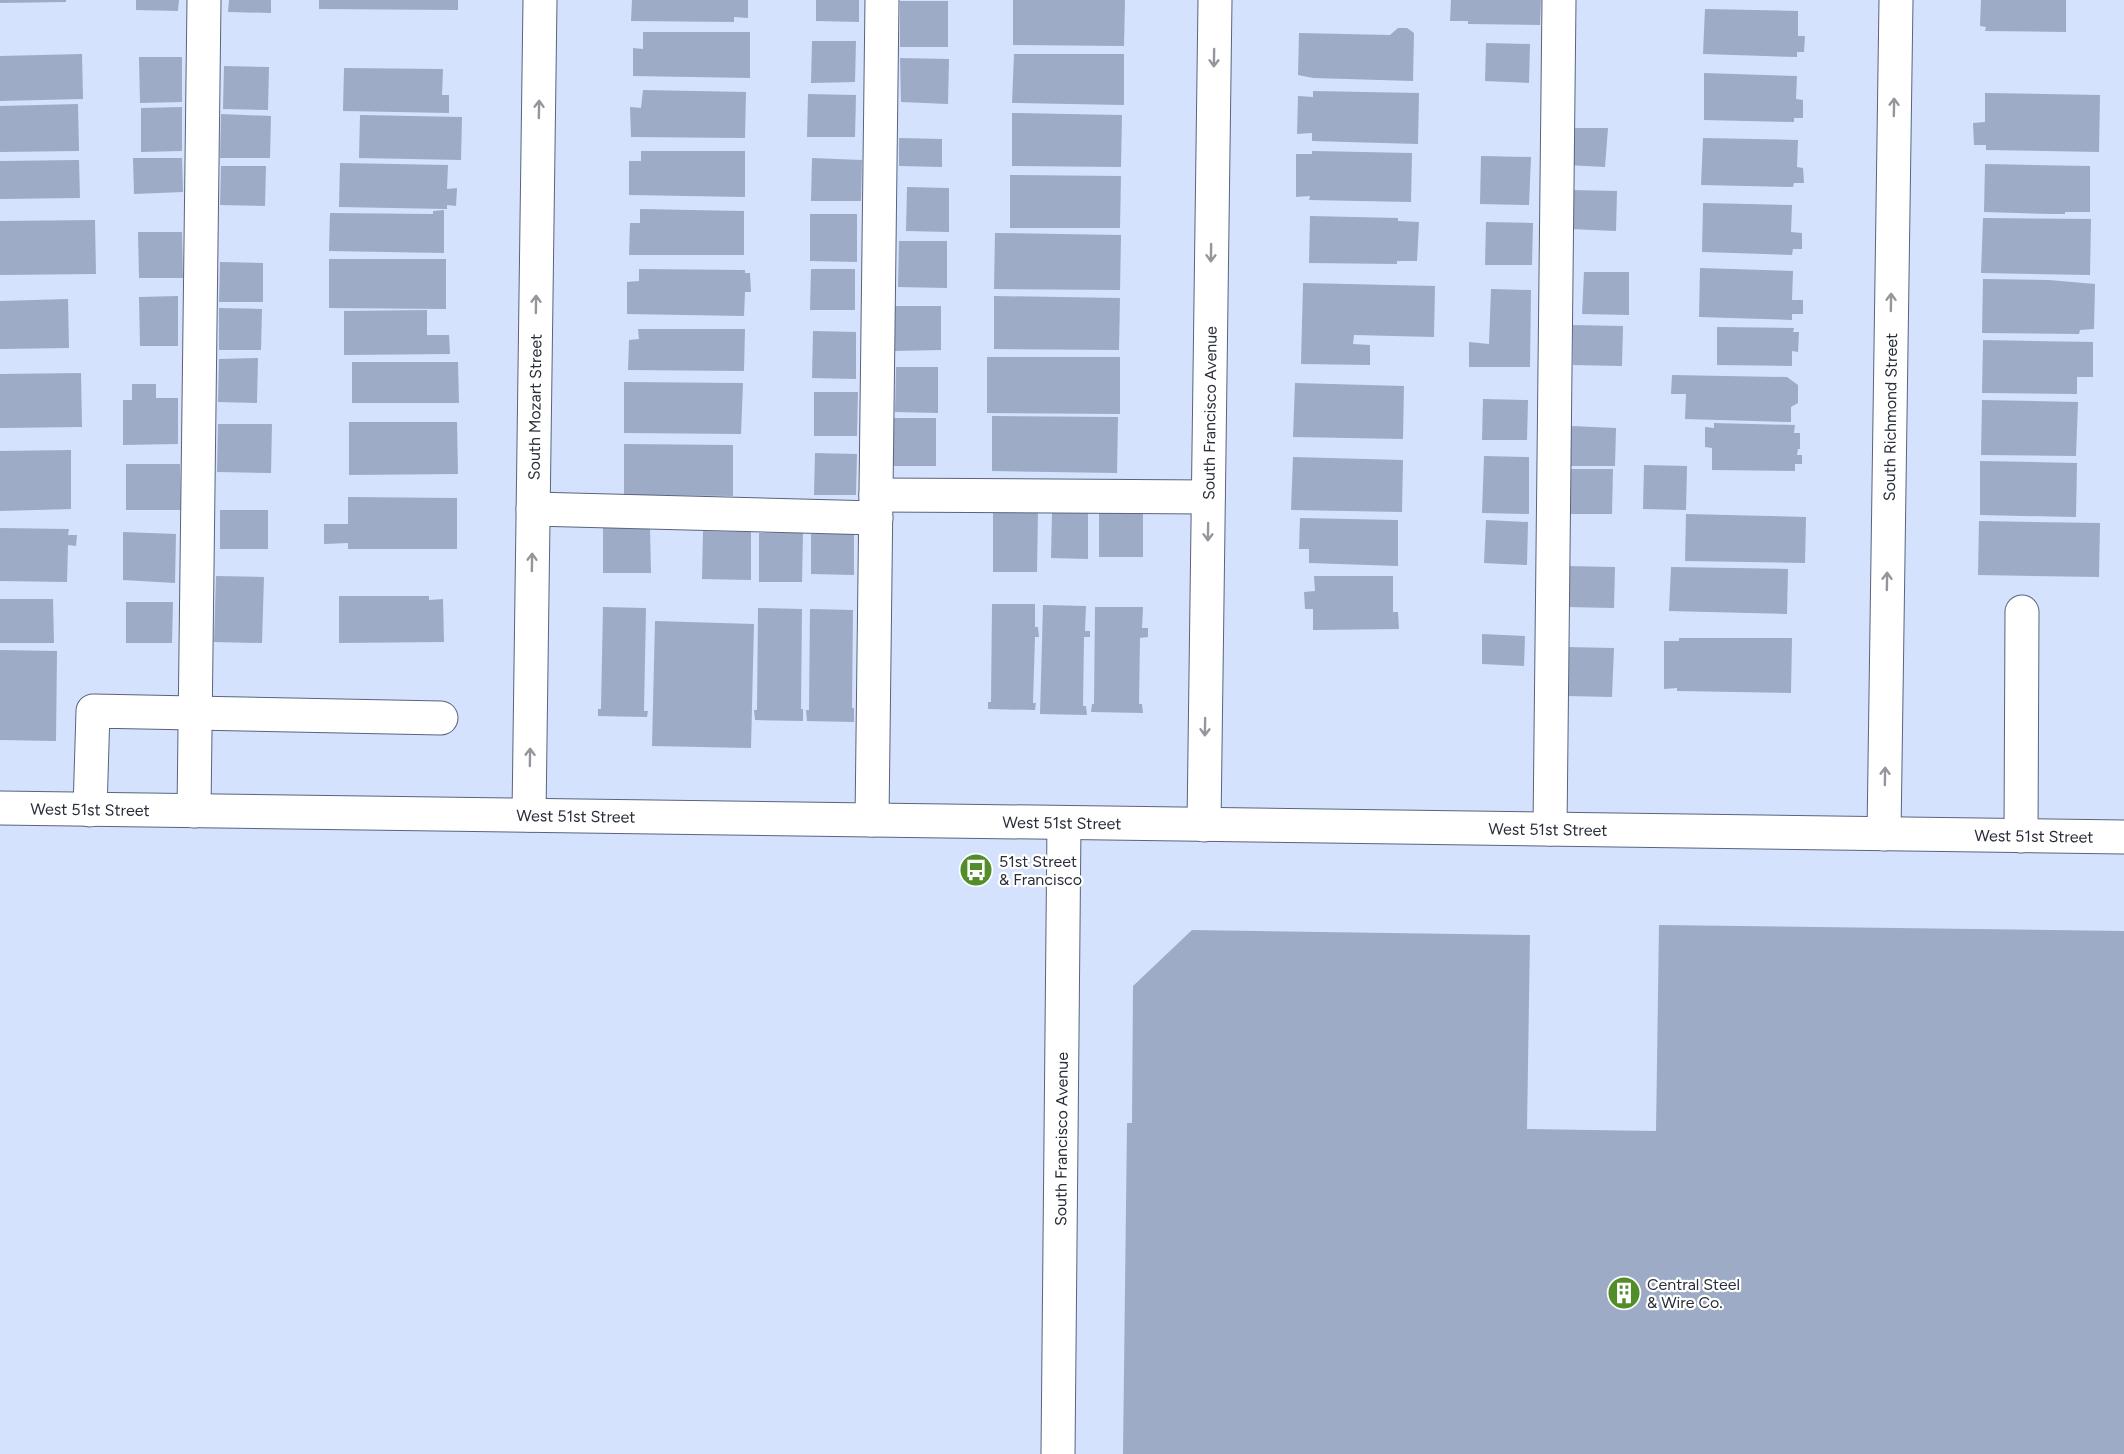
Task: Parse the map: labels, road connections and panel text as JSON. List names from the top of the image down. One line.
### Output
{"streets":{"street":["South Mozart Street","South Francisco Avenue","South Richmond Street","West 51st Street"]},"crossings":[["South Mozart Street","West 51st Street"],["South Francisco Avenue","West 51st Street"],["South Richmond Street","West 51st Street"]],"one_way":["South Mozart Street","South Francisco Avenue","South Richmond Street"],"places":{"bus stop":["51st Street & Francisco"],"building":["Central Steel & Wire Co."]}}
